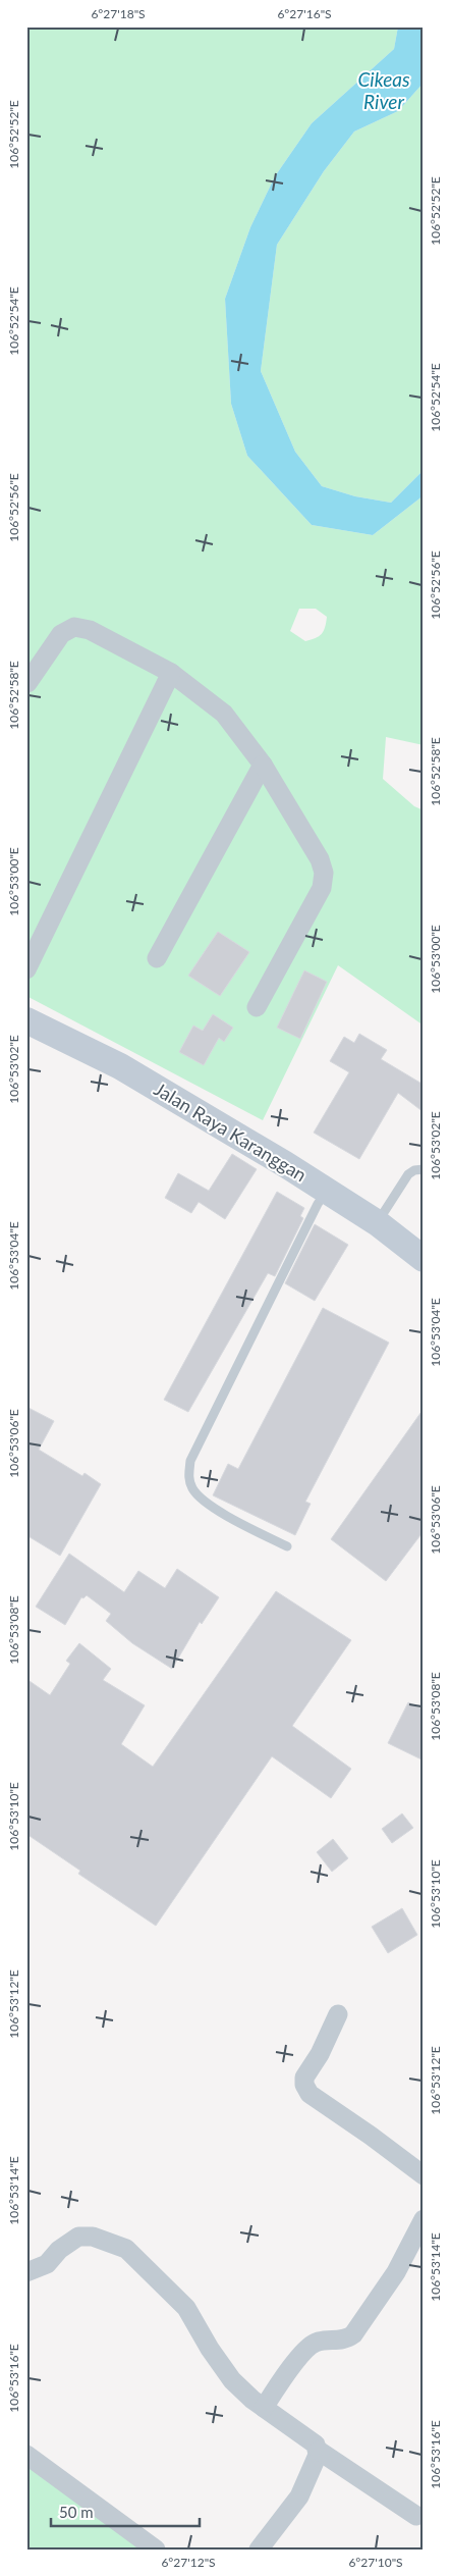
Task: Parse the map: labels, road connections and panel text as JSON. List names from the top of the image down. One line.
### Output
{"streets":{"street":["Jalan Raya Karanggan"]},"water":["Cikeas River"],"scale_bar":"50 m","coordinates":["6°27'18\"S","6°27'16\"S","106°52'52\"E","106°52'54\"E","106°52'56\"E","106°52'58\"E","106°53'00\"E","106°53'02\"E","106°53'04\"E","106°53'06\"E","106°53'08\"E","106°53'10\"E","106°53'12\"E","106°53'14\"E","106°53'16\"E","6°27'12\"S","6°27'10\"S"]}
